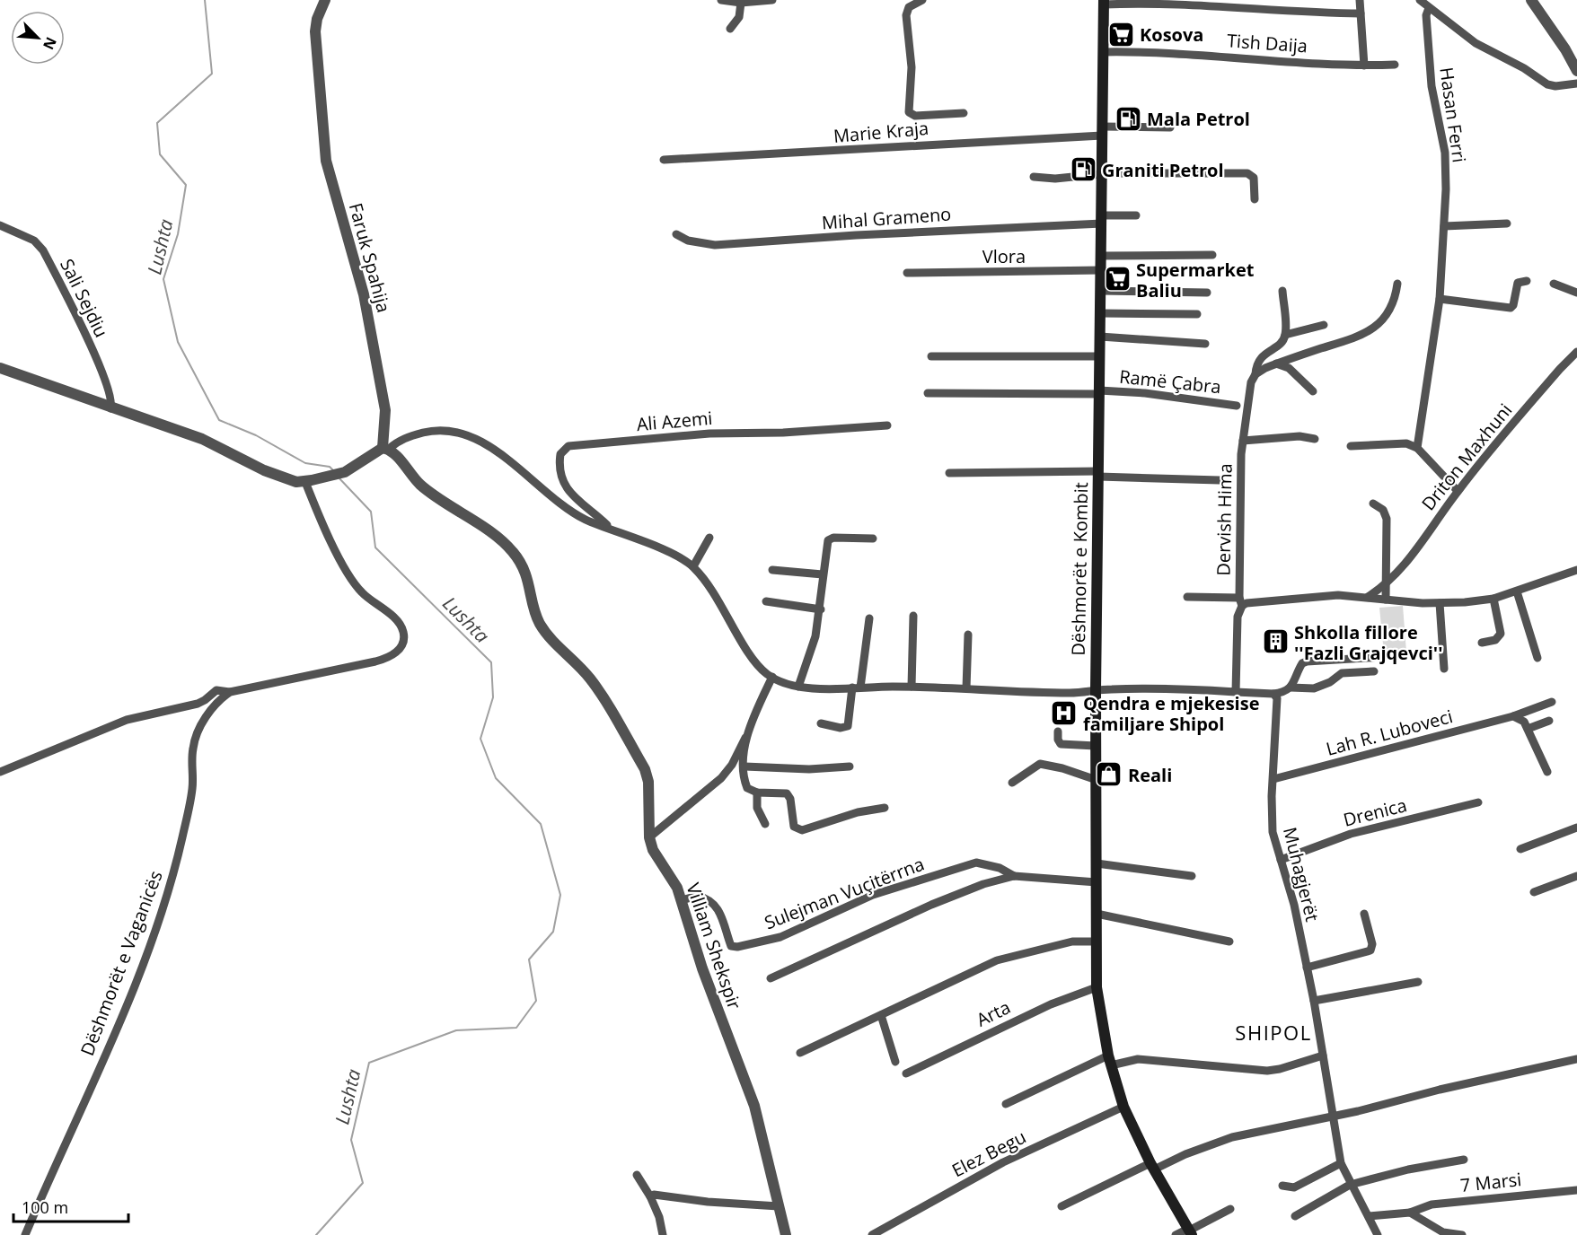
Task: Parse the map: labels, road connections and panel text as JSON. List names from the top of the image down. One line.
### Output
{"streets":{"main road":["Dëshmorët e Kombit"],"street":["Tish Daija","Hasan Ferri","Marie Kraja","Mihal Grameno","Vlora","Faruk Spahija","Sali Sejdiu","Ramë Çabra","Ali Azemi","Driton Maxhuni","Dervish Hima","Lah R. Luboveci","Drenica","Muhagjerët","Sulejman Vuçitërrna","Villiam Shekspir","Dëshmorët e Vaganicës","Arta","Elez Begu","7 Marsi"]},"crossings":[["Tish Daija","Dëshmorët e Kombit"],["Marie Kraja","Dëshmorët e Kombit"],["Mihal Grameno","Dëshmorët e Kombit"],["Vlora","Dëshmorët e Kombit"],["Faruk Spahija","Villiam Shekspir"],["Ramë Çabra","Dëshmorët e Kombit"],["Dëshmorët e Kombit","Sulejman Vuçitërrna"],["Dëshmorët e Kombit","Arta"],["Dëshmorët e Kombit","Elez Begu"],["Lah R. Luboveci","Muhagjerët"],["Drenica","Muhagjerët"],["Muhagjerët","7 Marsi"],["Sulejman Vuçitërrna","Villiam Shekspir"]],"districts":["SHIPOL"],"water":["Lushta"],"places":{"supermarket":["Kosova","Supermarket Baliu"],"fuel station":["Mala Petrol","Graniti Petrol"],"building":["Shkolla fillore ''Fazli Grajqevci''"],"hospital":["Qendra e mjekesise familjare Shipol"],"shop":["Reali"]},"scale_bar":"100 m","north":"bottom right"}
